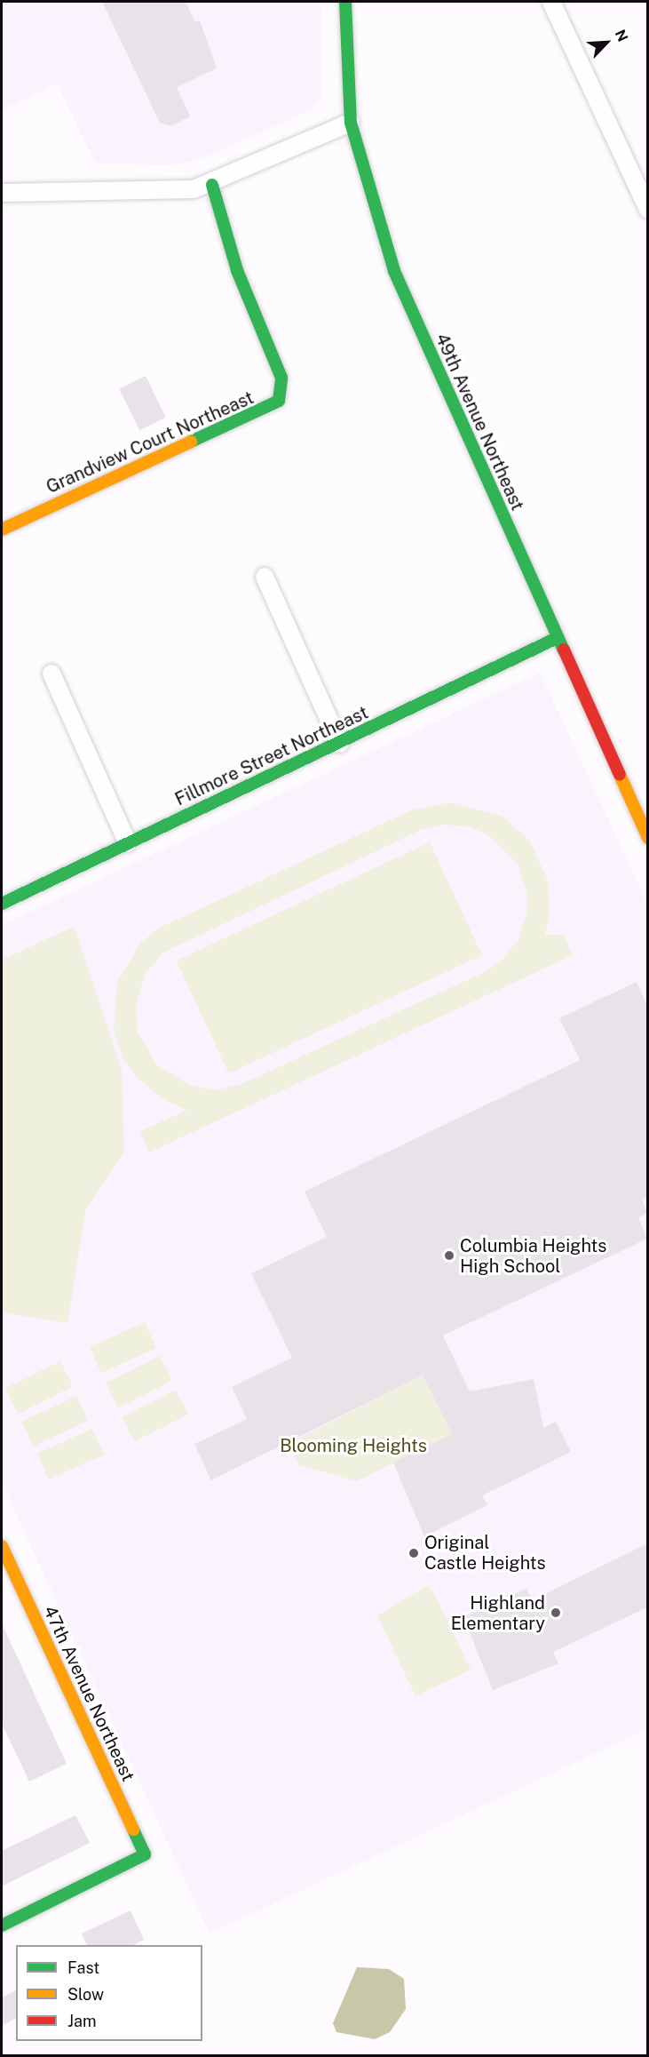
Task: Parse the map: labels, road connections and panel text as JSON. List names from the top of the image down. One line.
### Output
{"streets":{"street":["49th Avenue Northeast","Grandview Court Northeast","Fillmore Street Northeast","47th Avenue Northeast"]},"crossings":[["49th Avenue Northeast","Fillmore Street Northeast"]],"parks":["Blooming Heights"],"places":["Columbia Heights High School","Original Castle Heights","Highland Elementary"],"legend":["Fast","Slow","Jam"],"north":"top right"}
